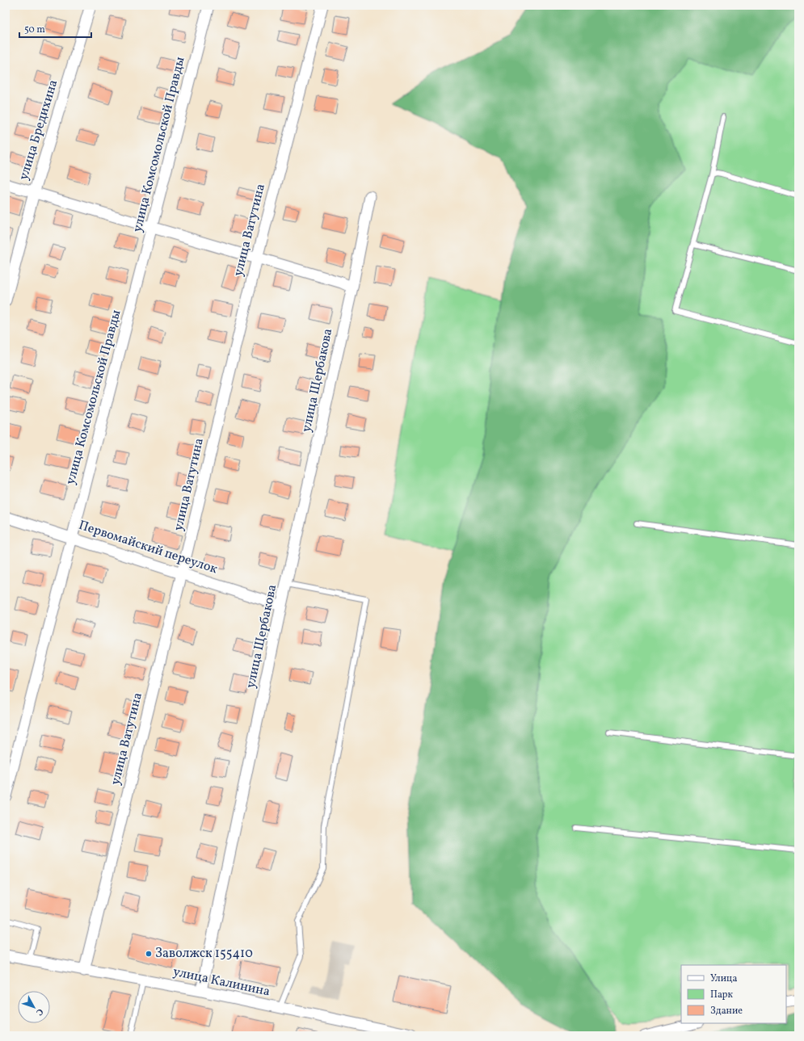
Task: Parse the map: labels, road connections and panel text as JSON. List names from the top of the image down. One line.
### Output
{"streets":{"street":["улица Бредихина","улица Комсомольской Правды","улица Ватутина","улица Щербакова","Первомайский переулок","улица Калинина"]},"crossings":[["улица Комсомольской Правды","Первомайский переулок"],["улица Ватутина","Первомайский переулок"],["улица Ватутина","улица Калинина"],["улица Щербакова","Первомайский переулок"],["улица Щербакова","улица Калинина"]],"places":["Заволжск 155410"],"legend":["Улица","Парк","Здание"],"scale_bar":"50 m","north":"bottom right"}
